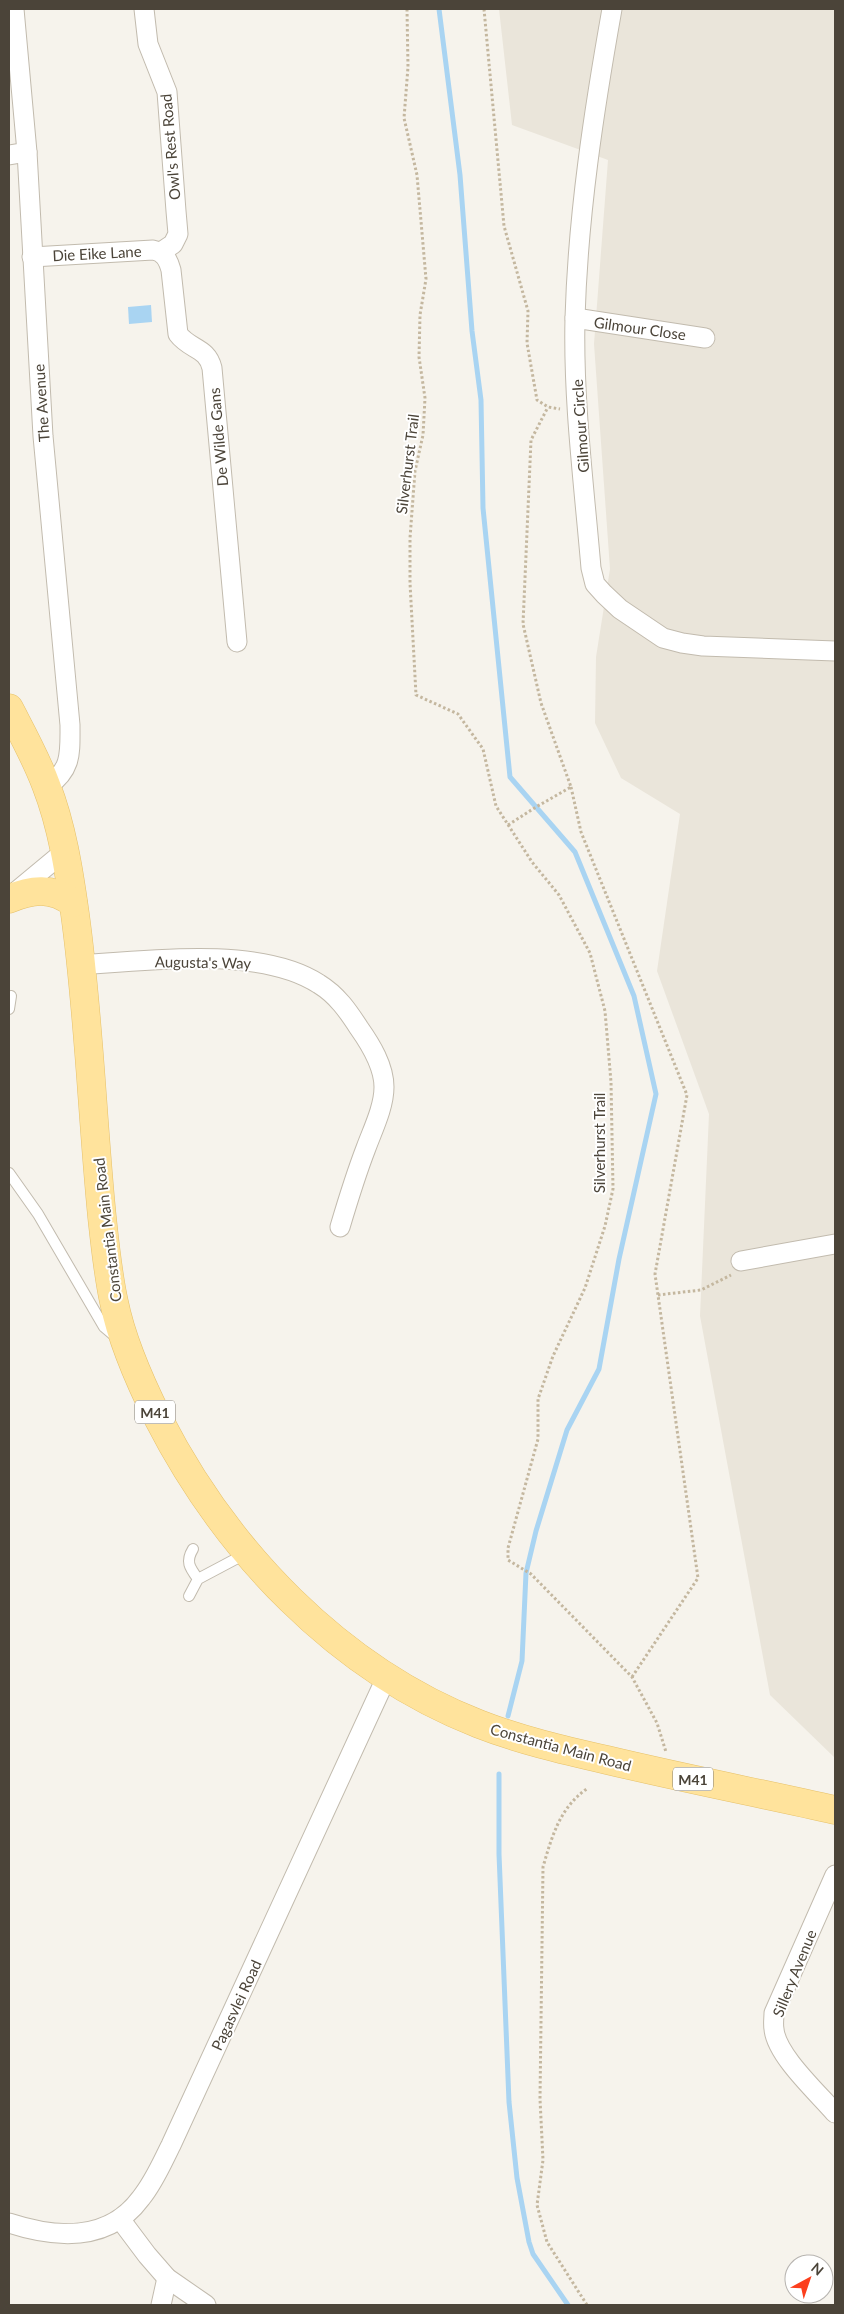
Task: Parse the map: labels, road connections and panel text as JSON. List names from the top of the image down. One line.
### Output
{"streets":{"main road":["Constantia Main Road","M41"],"street":["Owl's Rest Road","Die Eike Lane","Gilmour Close","The Avenue","Gilmour Circle","De Wilde Gans","Augusta's Way","Sillery Avenue","Pagasvlei Road"],"path":["Silverhurst Trail"]},"crossings":[["Owl's Rest Road","Die Eike Lane"],["Owl's Rest Road","De Wilde Gans"],["Die Eike Lane","The Avenue"],["Die Eike Lane","De Wilde Gans"],["Gilmour Close","Gilmour Circle"],["The Avenue","Constantia Main Road"],["Augusta's Way","Constantia Main Road"],["Constantia Main Road","Pagasvlei Road"]],"north":"top right"}
